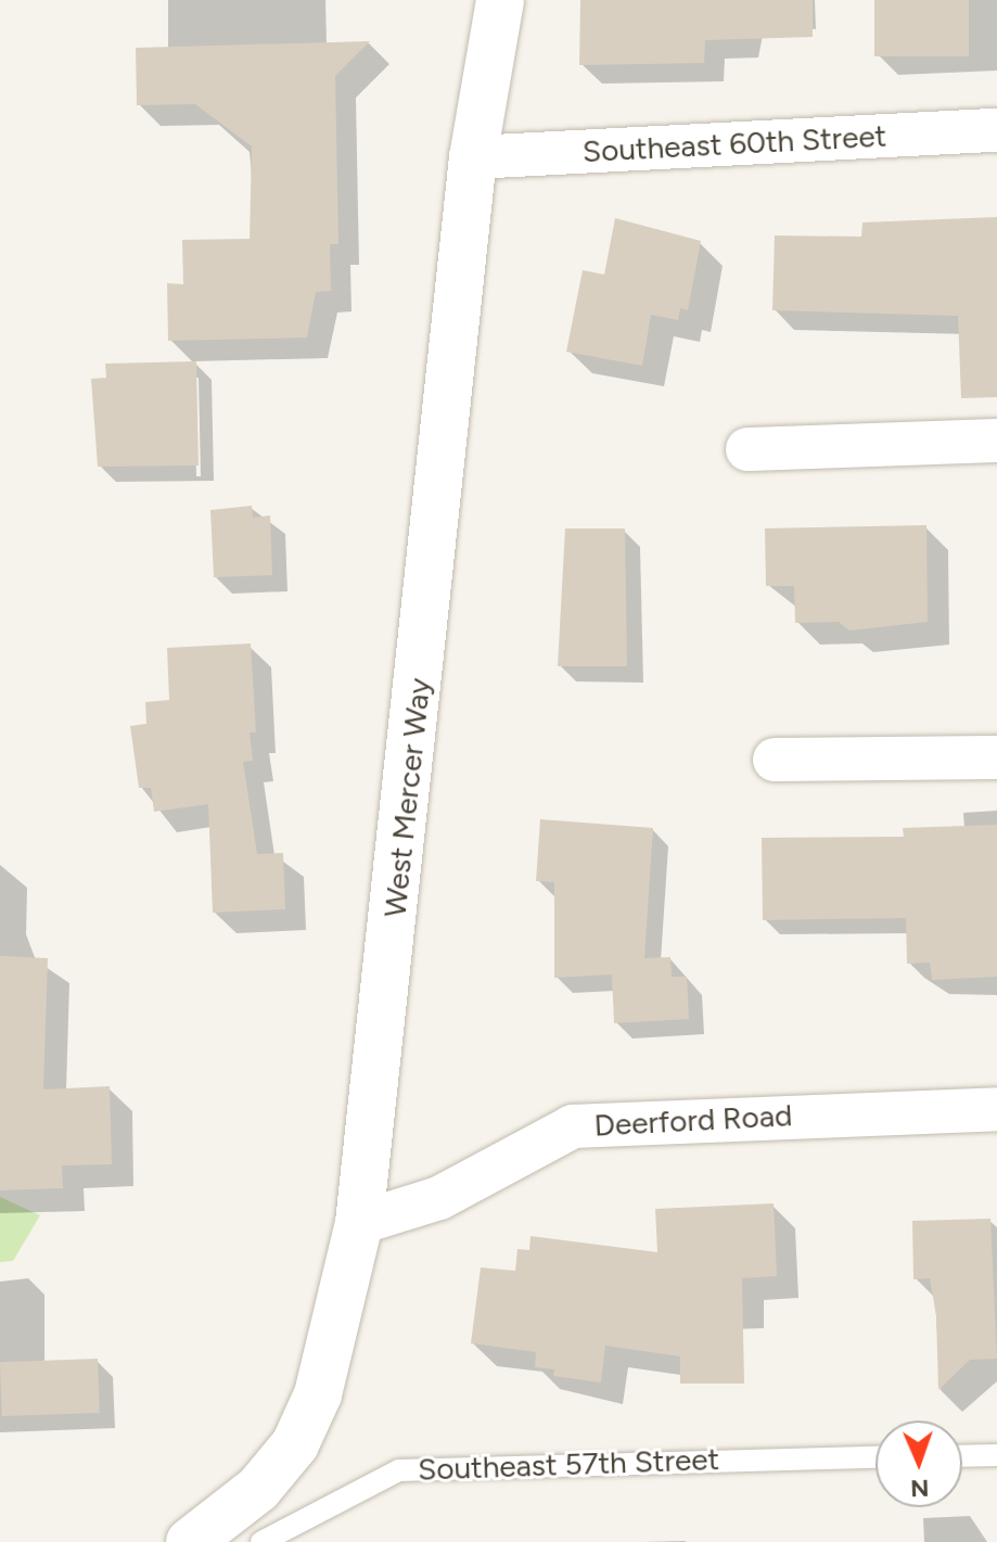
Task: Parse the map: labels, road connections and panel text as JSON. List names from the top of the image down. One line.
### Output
{"streets":{"street":["Southeast 60th Street","West Mercer Way","Deerford Road"],"lane":["Southeast 57th Street"]},"crossings":[["Southeast 60th Street","West Mercer Way"],["West Mercer Way","Deerford Road"]],"north":"bottom"}
